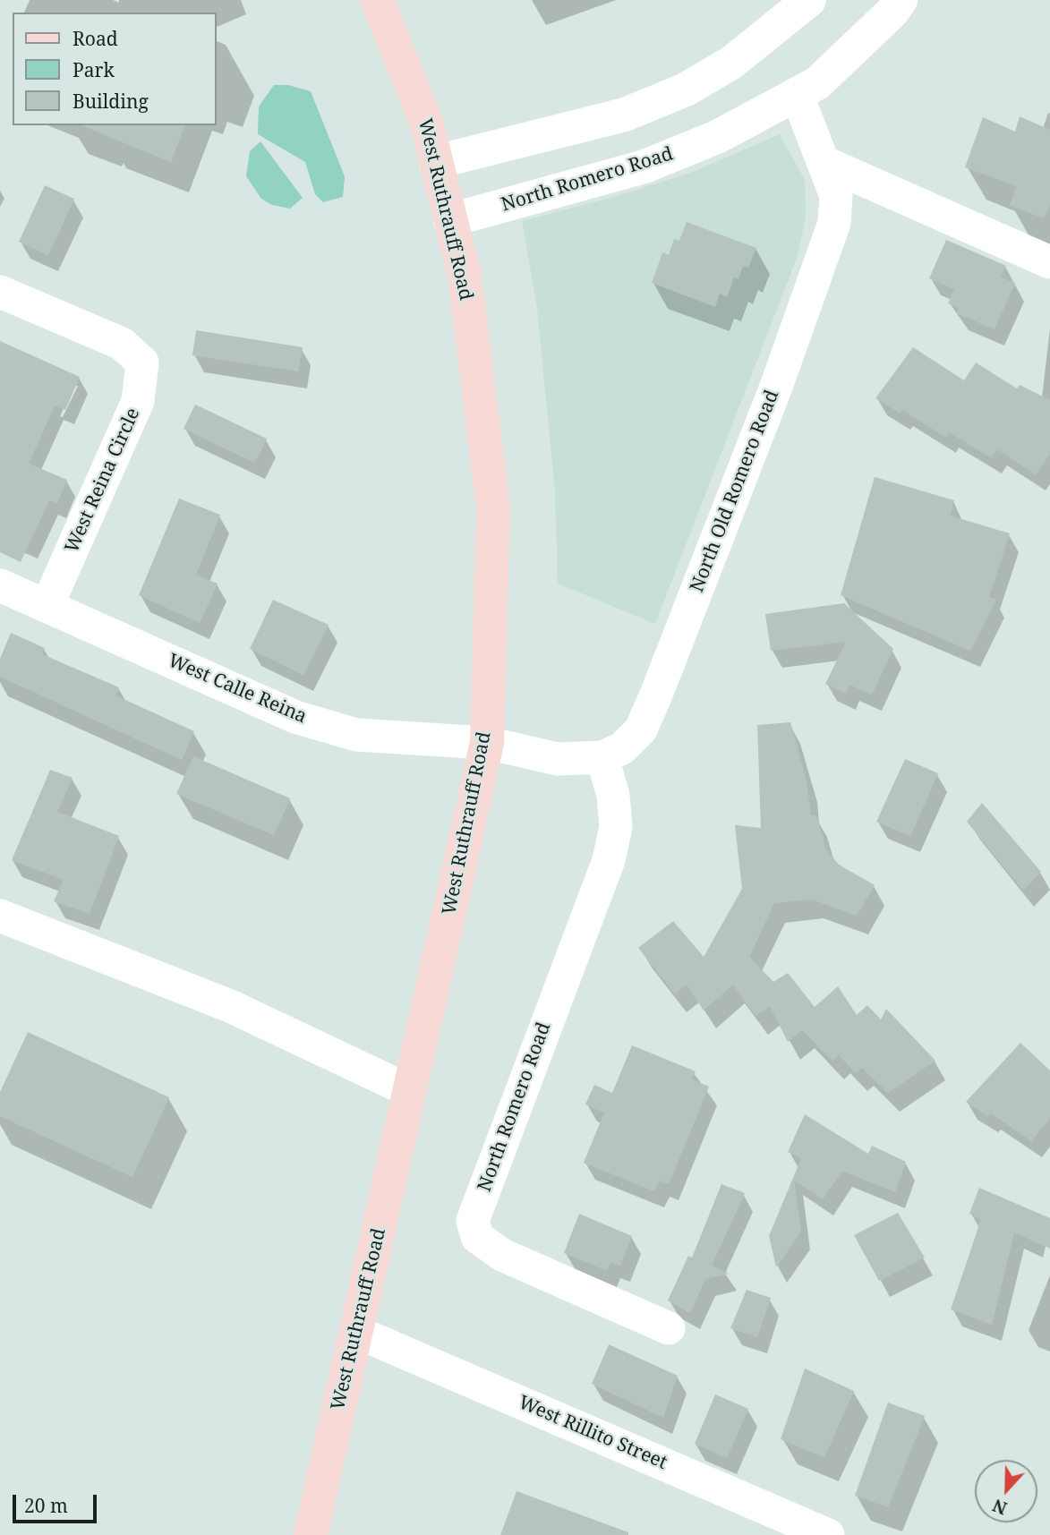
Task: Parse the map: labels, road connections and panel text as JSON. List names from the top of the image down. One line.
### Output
{"streets":{"main road":["West Ruthrauff Road"],"street":["North Romero Road","West Reina Circle","North Old Romero Road","West Calle Reina","West Rillito Street"]},"crossings":[["North Romero Road","West Ruthrauff Road"],["North Romero Road","North Old Romero Road"],["West Ruthrauff Road","North Old Romero Road"],["West Ruthrauff Road","West Calle Reina"],["West Ruthrauff Road","West Rillito Street"],["West Reina Circle","West Calle Reina"],["North Old Romero Road","West Calle Reina"]],"legend":["Road","Park","Building"],"scale_bar":"20 m","north":"bottom"}
